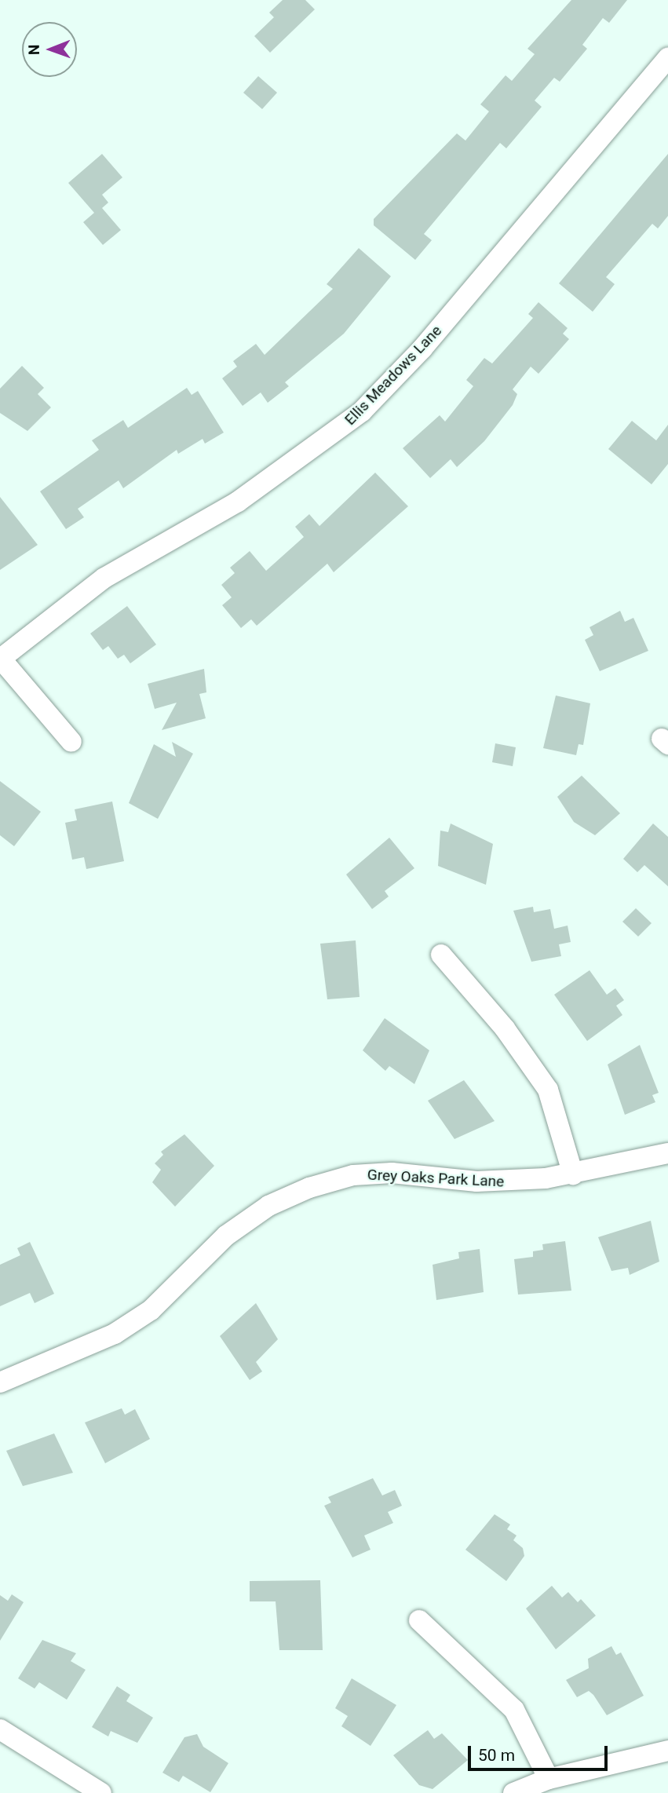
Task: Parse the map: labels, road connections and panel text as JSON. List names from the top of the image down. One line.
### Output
{"streets":{"street":["Ellis Meadows Lane","Grey Oaks Park Lane"]},"scale_bar":"50 m","north":"left"}
